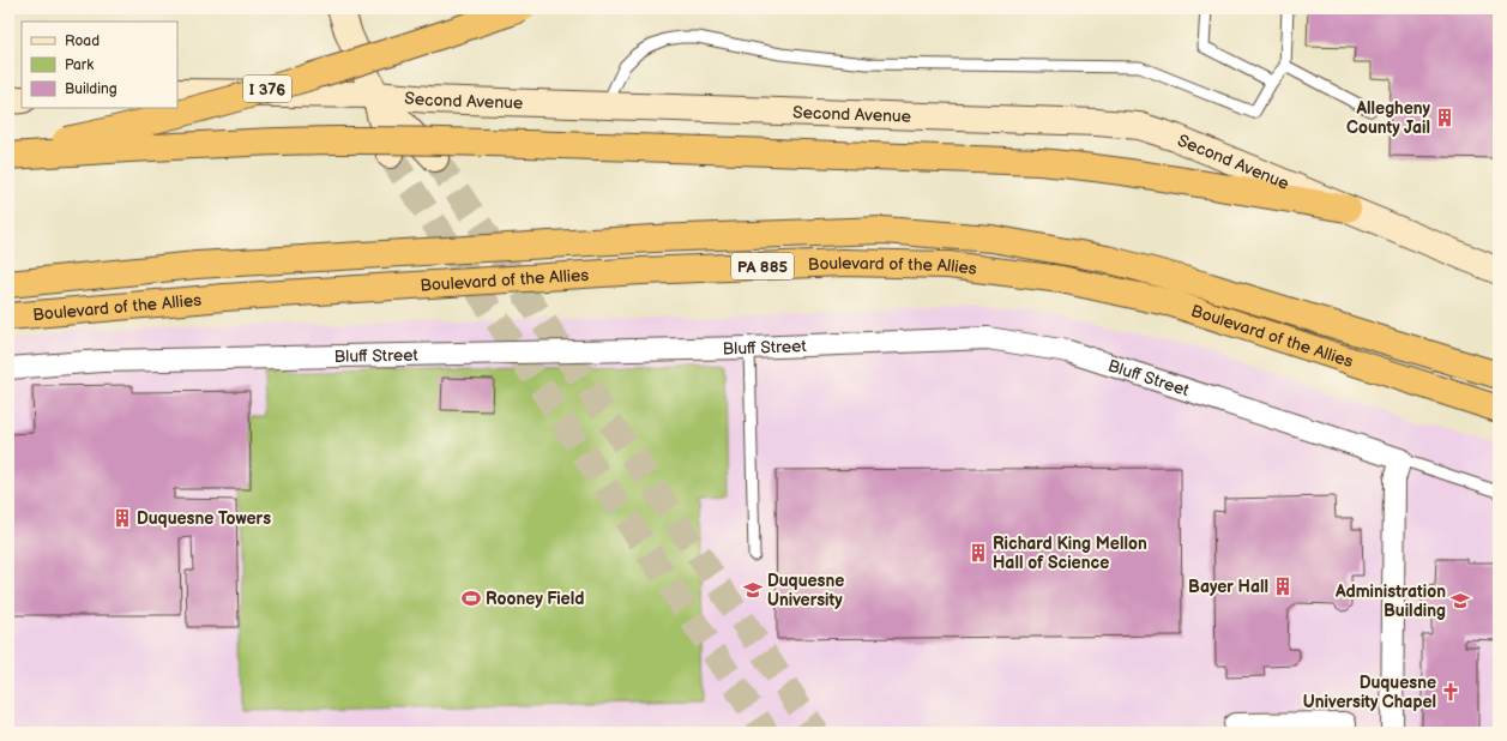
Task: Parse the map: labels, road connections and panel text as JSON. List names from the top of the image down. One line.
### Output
{"streets":{"highway":["I 376","PA 885","Boulevard of the Allies"],"main road":["Second Avenue"],"street":["Bluff Street"]},"places":{"building":["Allegheny County Jail","Duquesne Towers","Richard King Mellon Hall of Science","Bayer Hall"],"school or university":["Duquesne University","Administration Building"],"sports":["Rooney Field"],"church":["Duquesne University Chapel"]},"legend":["Road","Park","Building"]}
